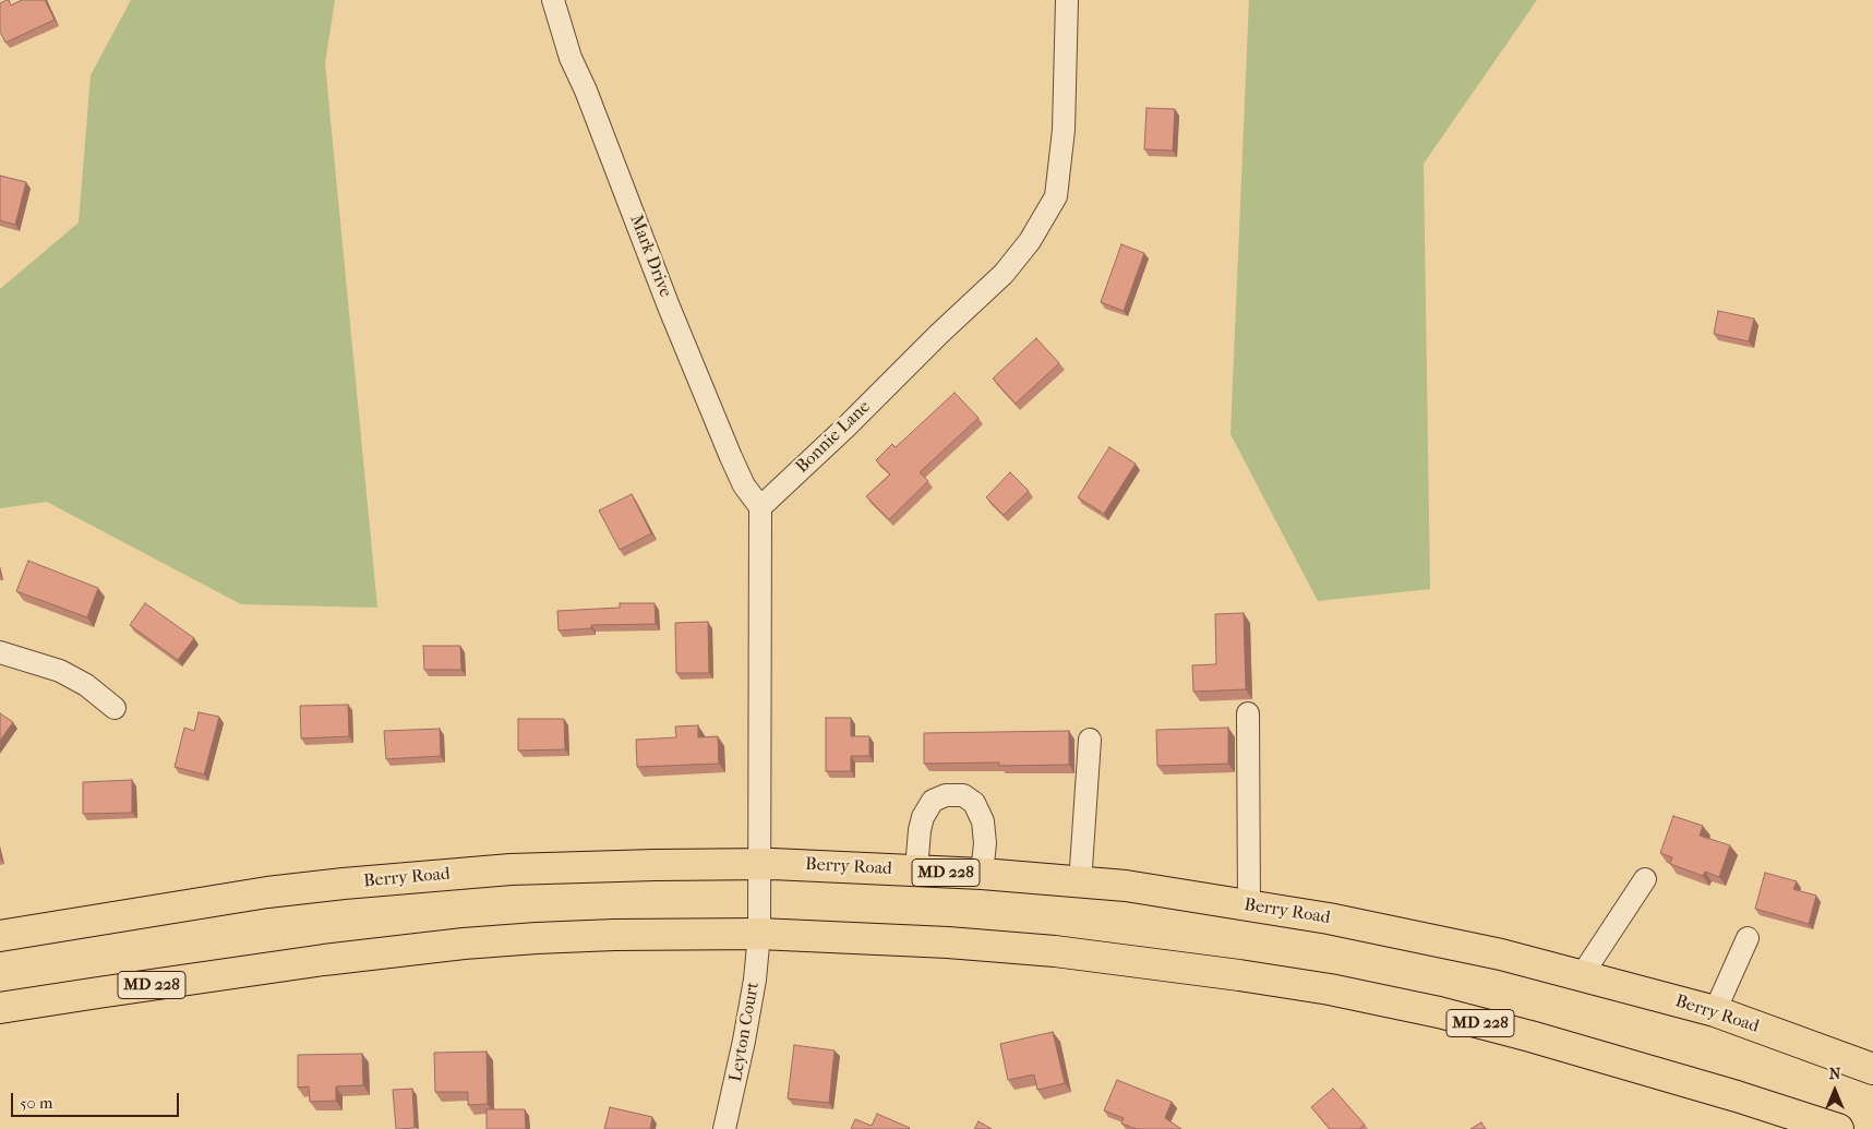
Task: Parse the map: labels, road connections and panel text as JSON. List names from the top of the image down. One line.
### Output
{"streets":{"highway":["Berry Road","MD 228"],"street":["Mark Drive","Bonnie Lane","Leyton Court"]},"crossings":[["Mark Drive","Bonnie Lane"],["MD 228","Leyton Court"]],"scale_bar":"50 m","north":"top"}
